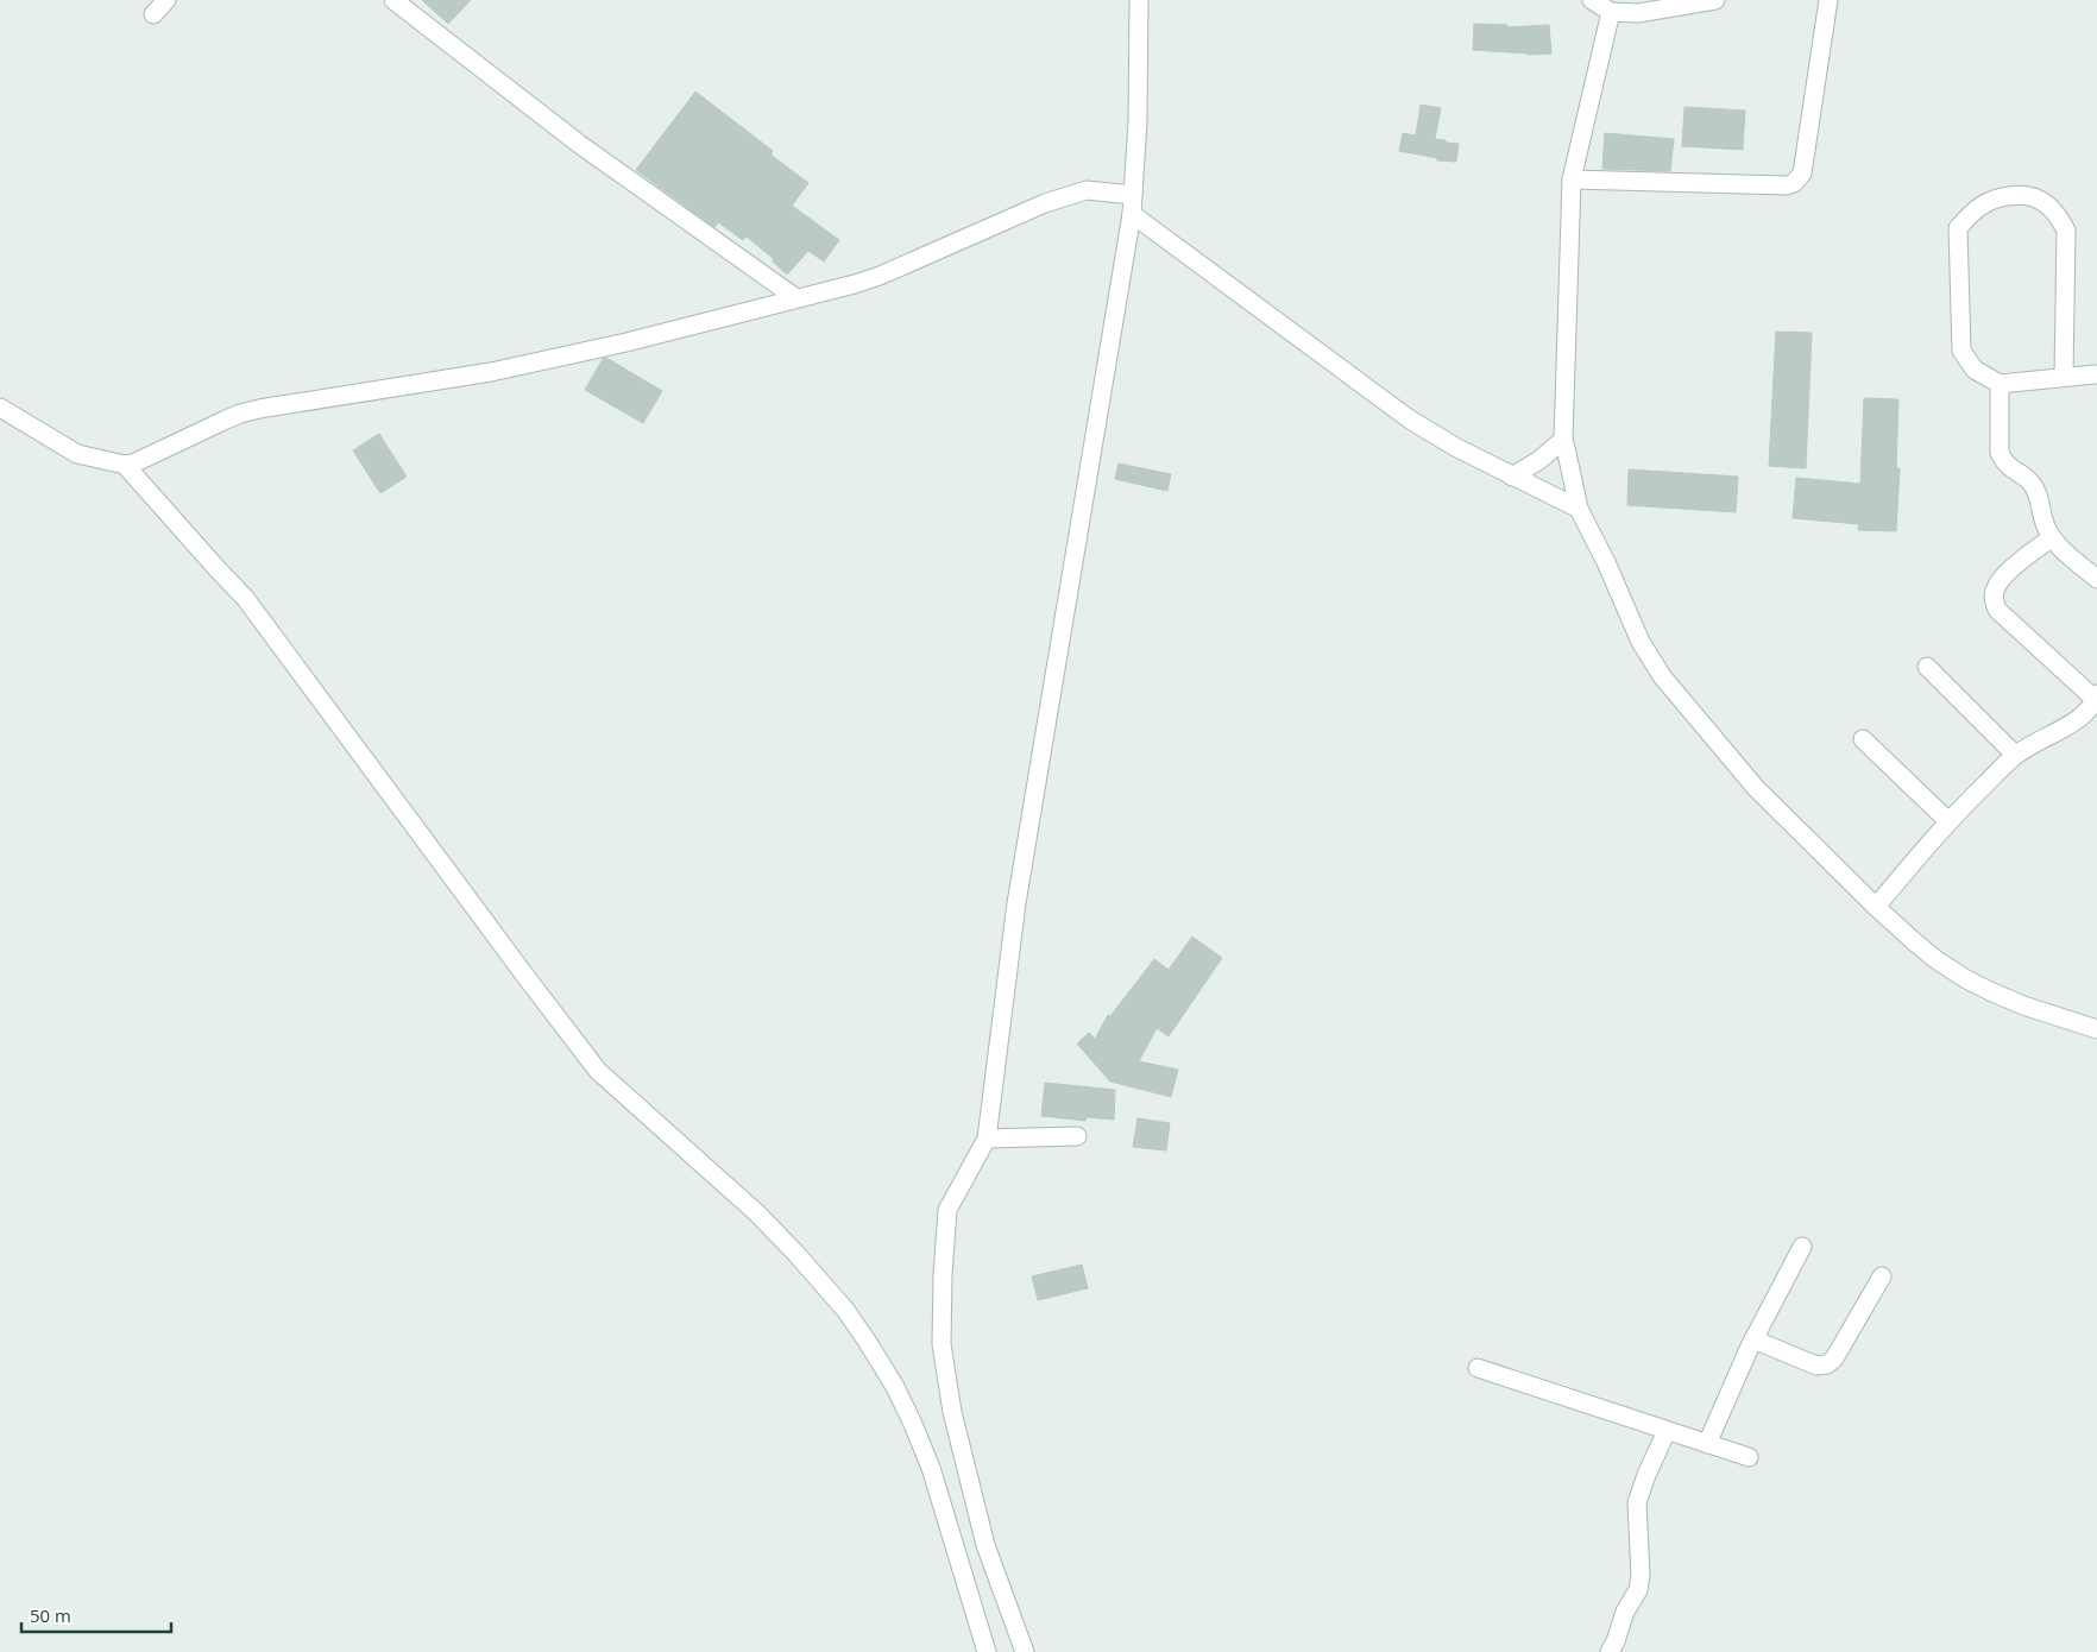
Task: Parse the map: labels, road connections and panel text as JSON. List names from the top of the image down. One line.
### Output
{"scale_bar":"50 m"}
